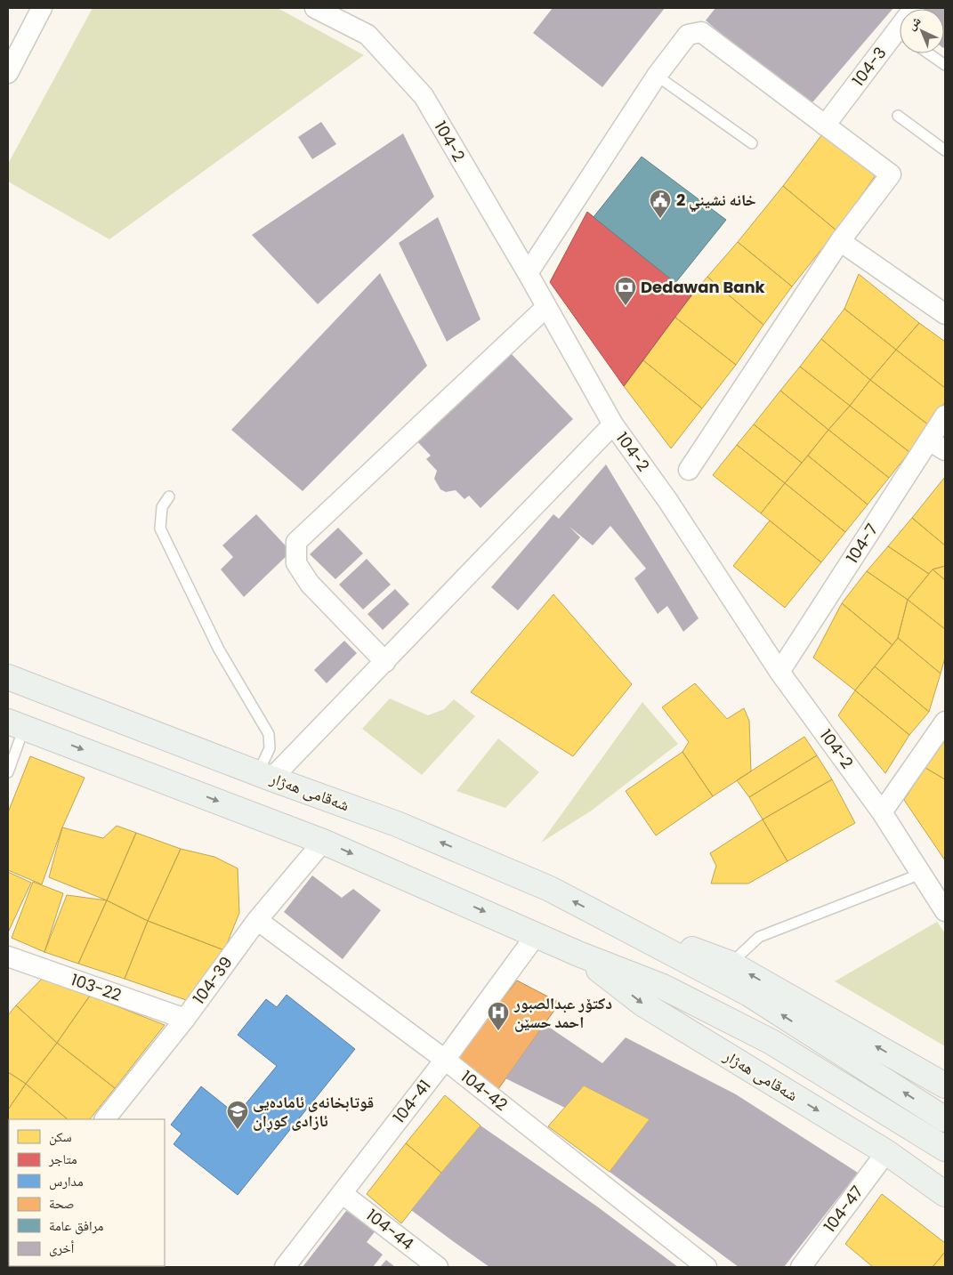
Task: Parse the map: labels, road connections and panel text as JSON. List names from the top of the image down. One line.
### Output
{"streets":{"main road":["شەقامی هەژار"],"street":["104-3","104-2","104-7","104-39","103-22","104-42","104-41","104-47","104-44"]},"crossings":[["104-2","104-7"],["شەقامی هەژار","104-39"],["شەقامی هەژار","104-41"],["شەقامی هەژار","104-47"],["104-39","103-22"],["104-39","104-42"],["104-42","104-41"],["104-41","104-44"]],"places":{"public building":["خانه نشيني 2"],"bank":["Dedawan Bank"],"hospital":["دکتۆر عبدالصبور احمد حسێن"],"school or university":["قوتابخانەی ئامادەیی ئازادی کوڕان"]},"legend":["سكن","متاجر","مدارس","صحة","مرافق عامة","أخرى"],"north":"top left"}
